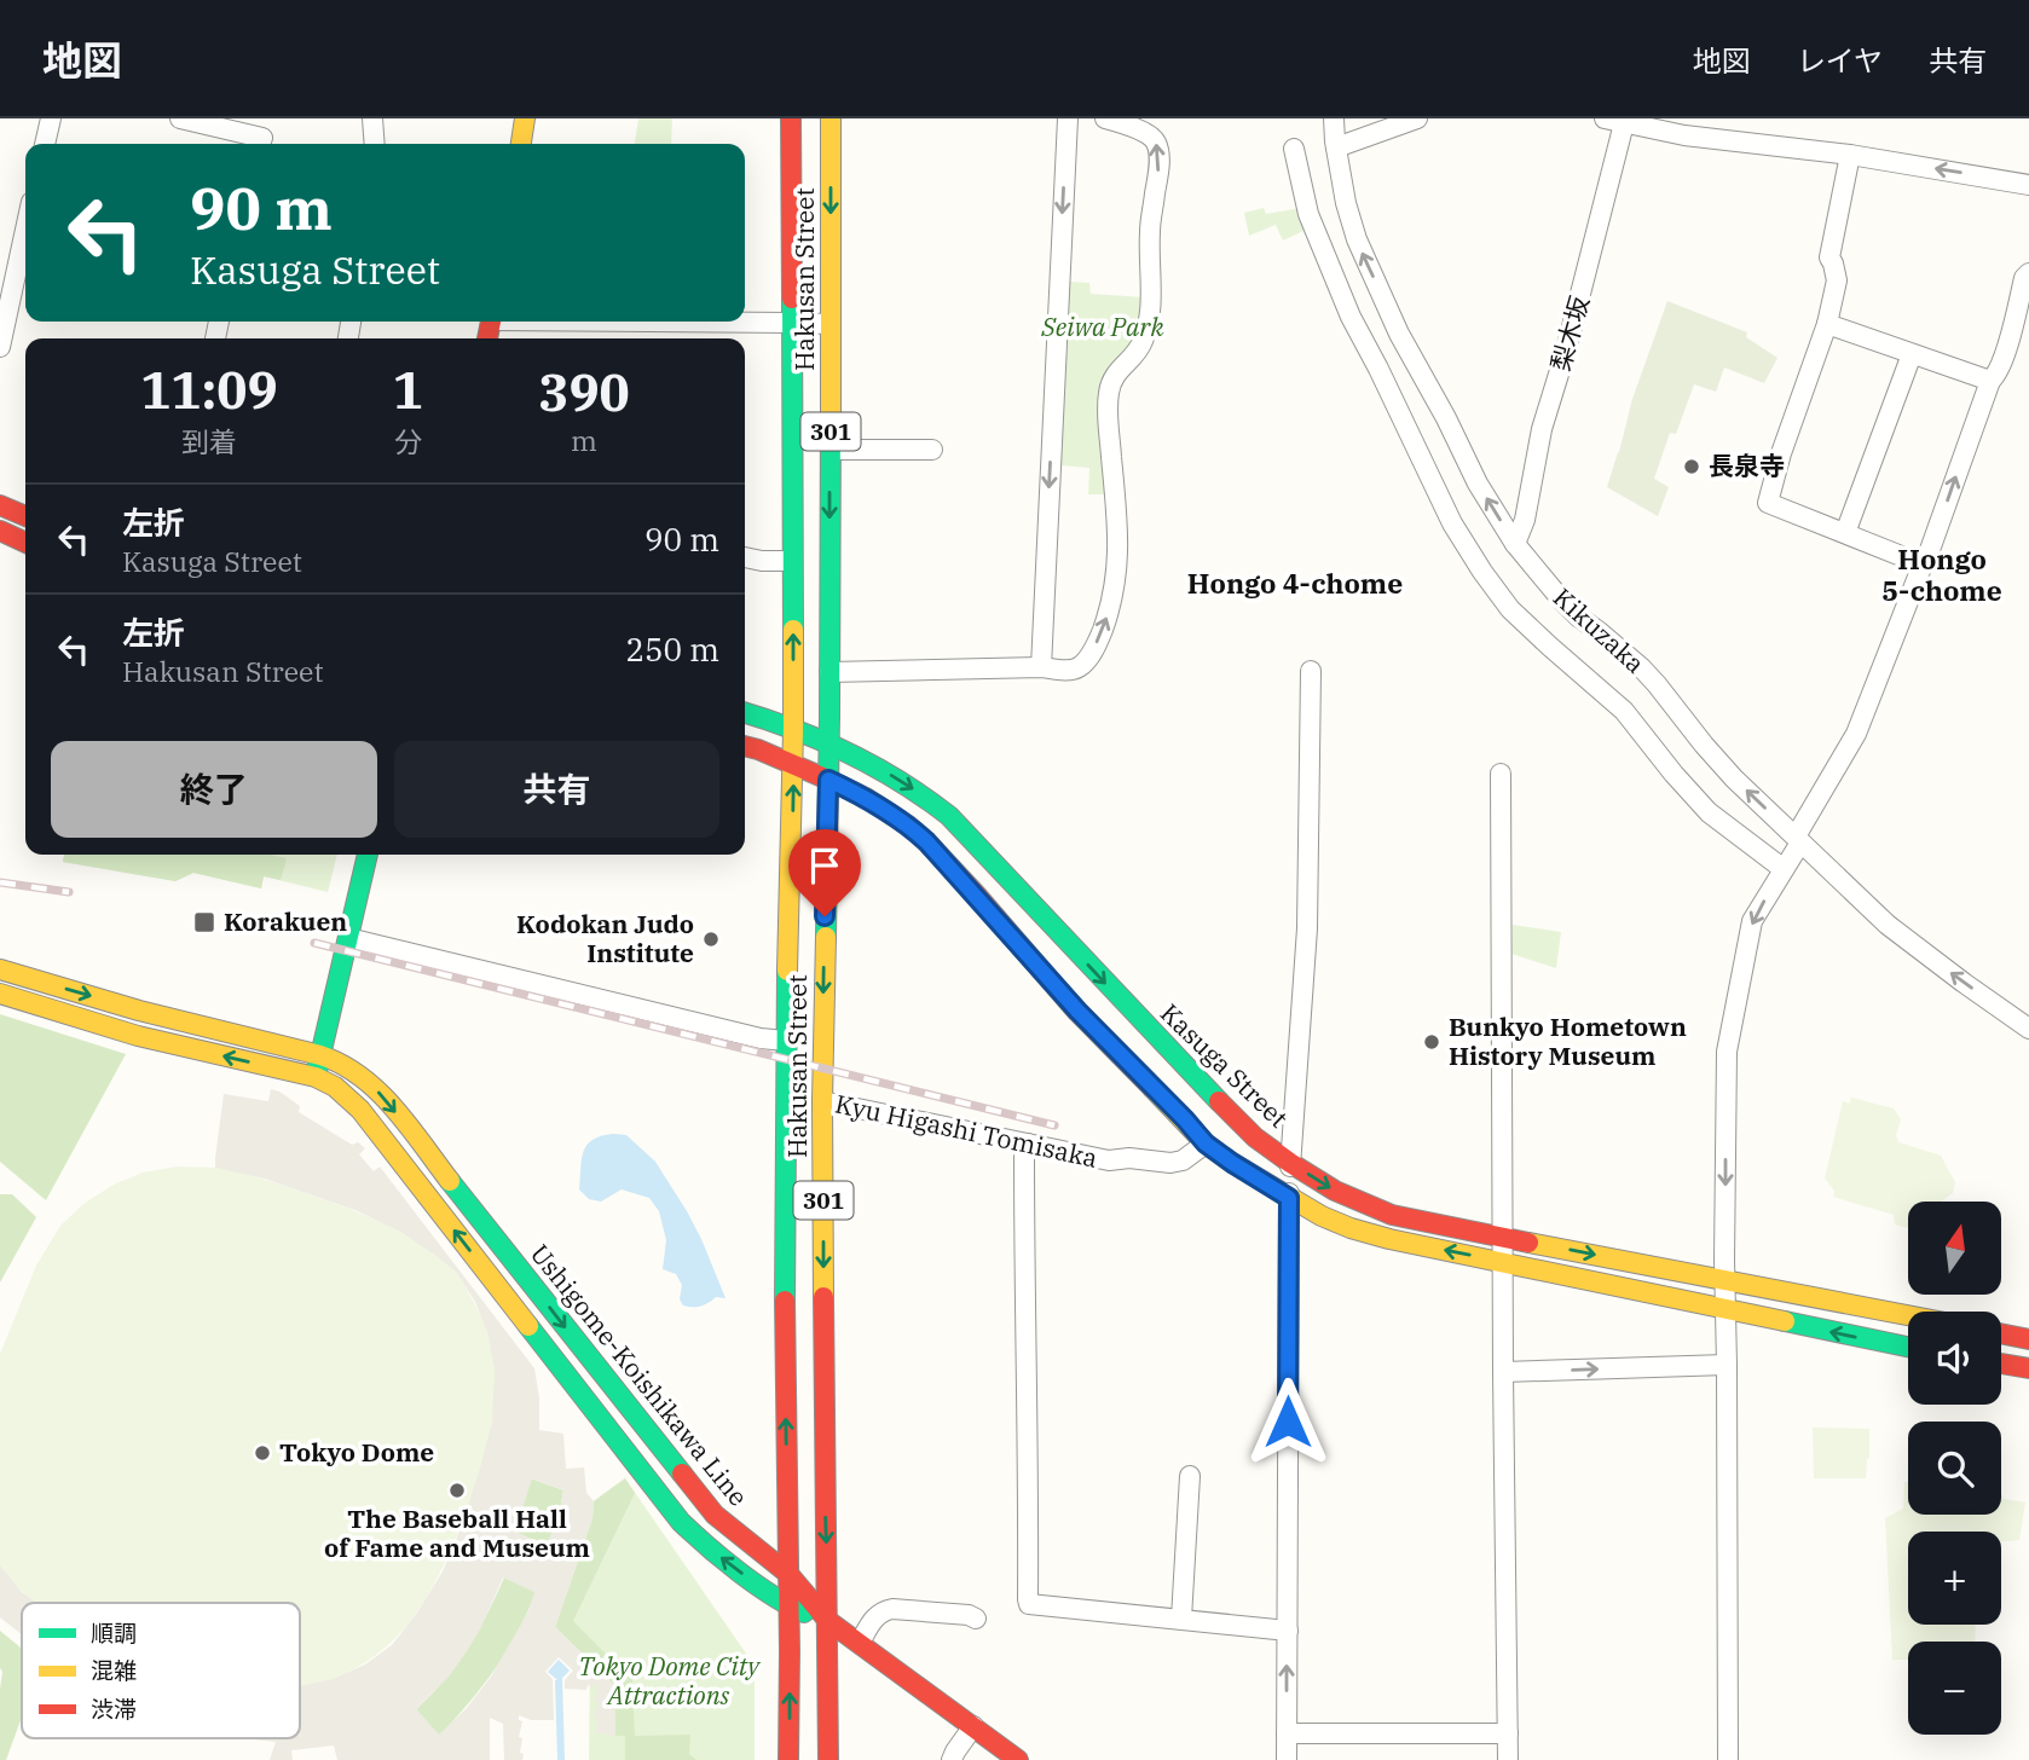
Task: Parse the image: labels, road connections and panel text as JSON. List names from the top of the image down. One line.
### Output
{"streets":{"main road":["Hakusan Street","301","Kasuga Street","Ushigome-Koishikawa Line"],"street":["梨木坂","Kikuzaka","Kyu Higashi Tomisaka"]},"crossings":[["Hakusan Street","Kasuga Street"],["Hakusan Street","Kyu Higashi Tomisaka"],["Hakusan Street","Ushigome-Koishikawa Line"],["梨木坂","Kikuzaka"]],"districts":["Hongo 5-chome","Hongo 4-chome"],"parks":["Seiwa Park","Tokyo Dome City Attractions"],"places":{"other":["長泉寺","Kodokan Judo Institute","Bunkyo Hometown History Museum","Tokyo Dome","The Baseball Hall of Fame and Museum"],"transit":["Korakuen"]},"legend":["順調","混雑","渋滞"],"north":"top","page":{"header":"地図","nav":["地図","レイヤ","共有"],"turn":["90 m","Kasuga Street"],"eta":["11:09","到着","1","分","390","m"],"list":[{"name":"左折","note":"Kasuga Street","value":"90 m"},{"name":"左折","note":"Hakusan Street","value":"250 m"}],"buttons":["終了","共有"],"map_buttons":["+","−"]}}
